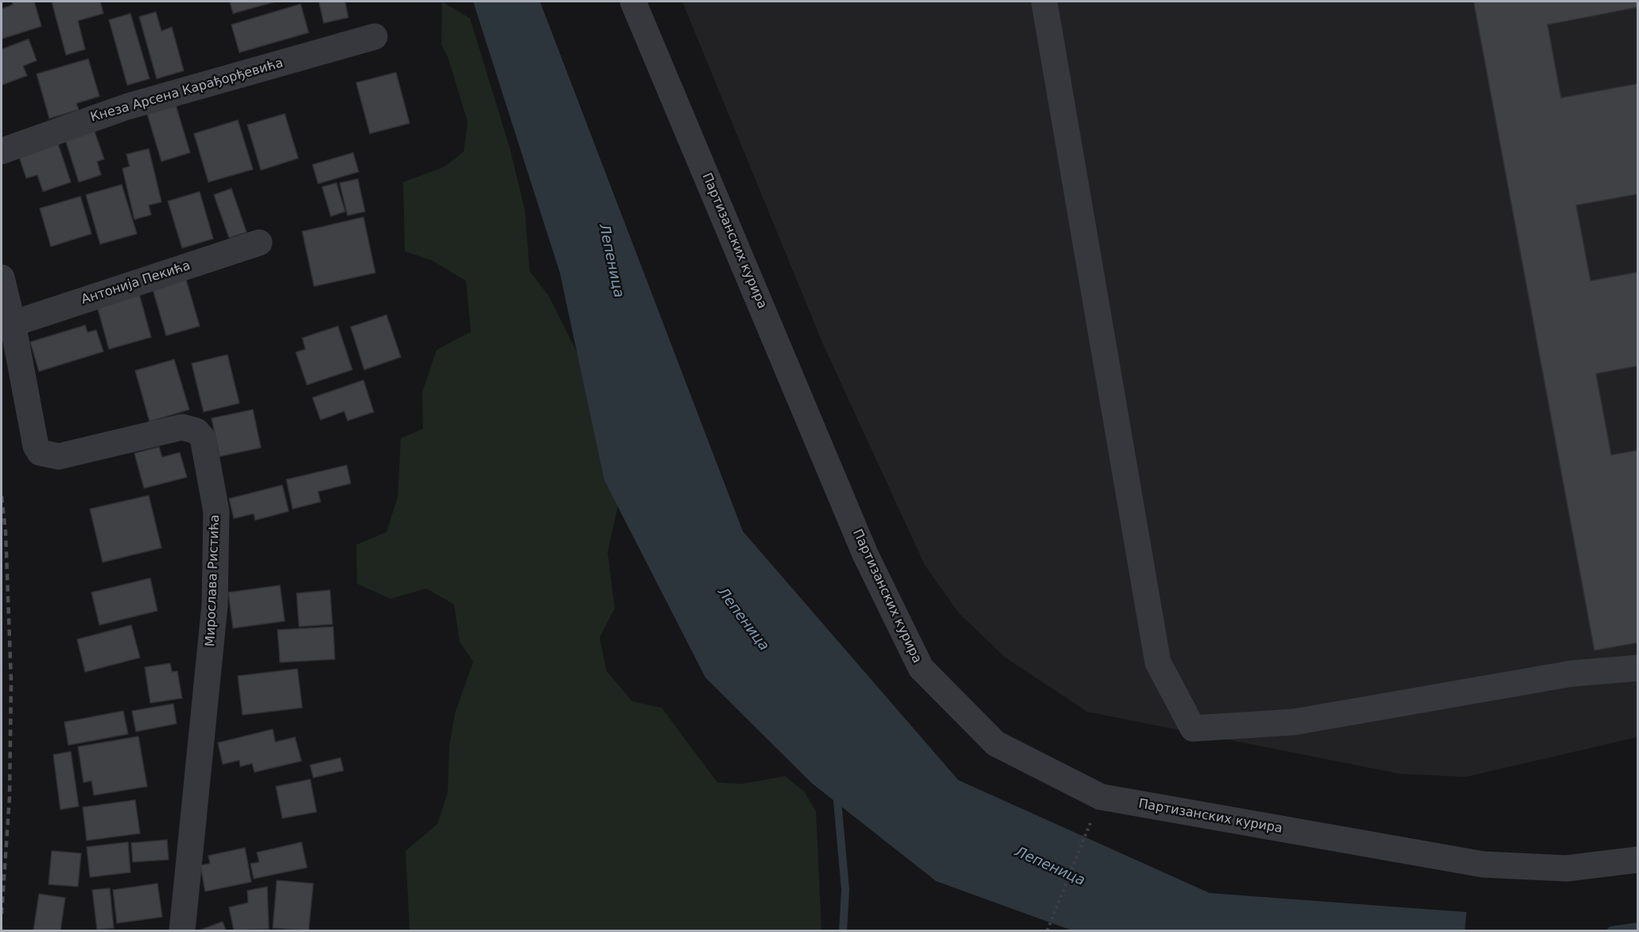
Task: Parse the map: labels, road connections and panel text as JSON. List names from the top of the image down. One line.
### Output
{"streets":{"street":["Кнеза Арсена Карађорђевића","Партизанских курира","Антонија Пекића","Мирослава Ристића"]},"crossings":[["Антонија Пекића","Мирослава Ристића"]],"water":["Лепеница"]}
